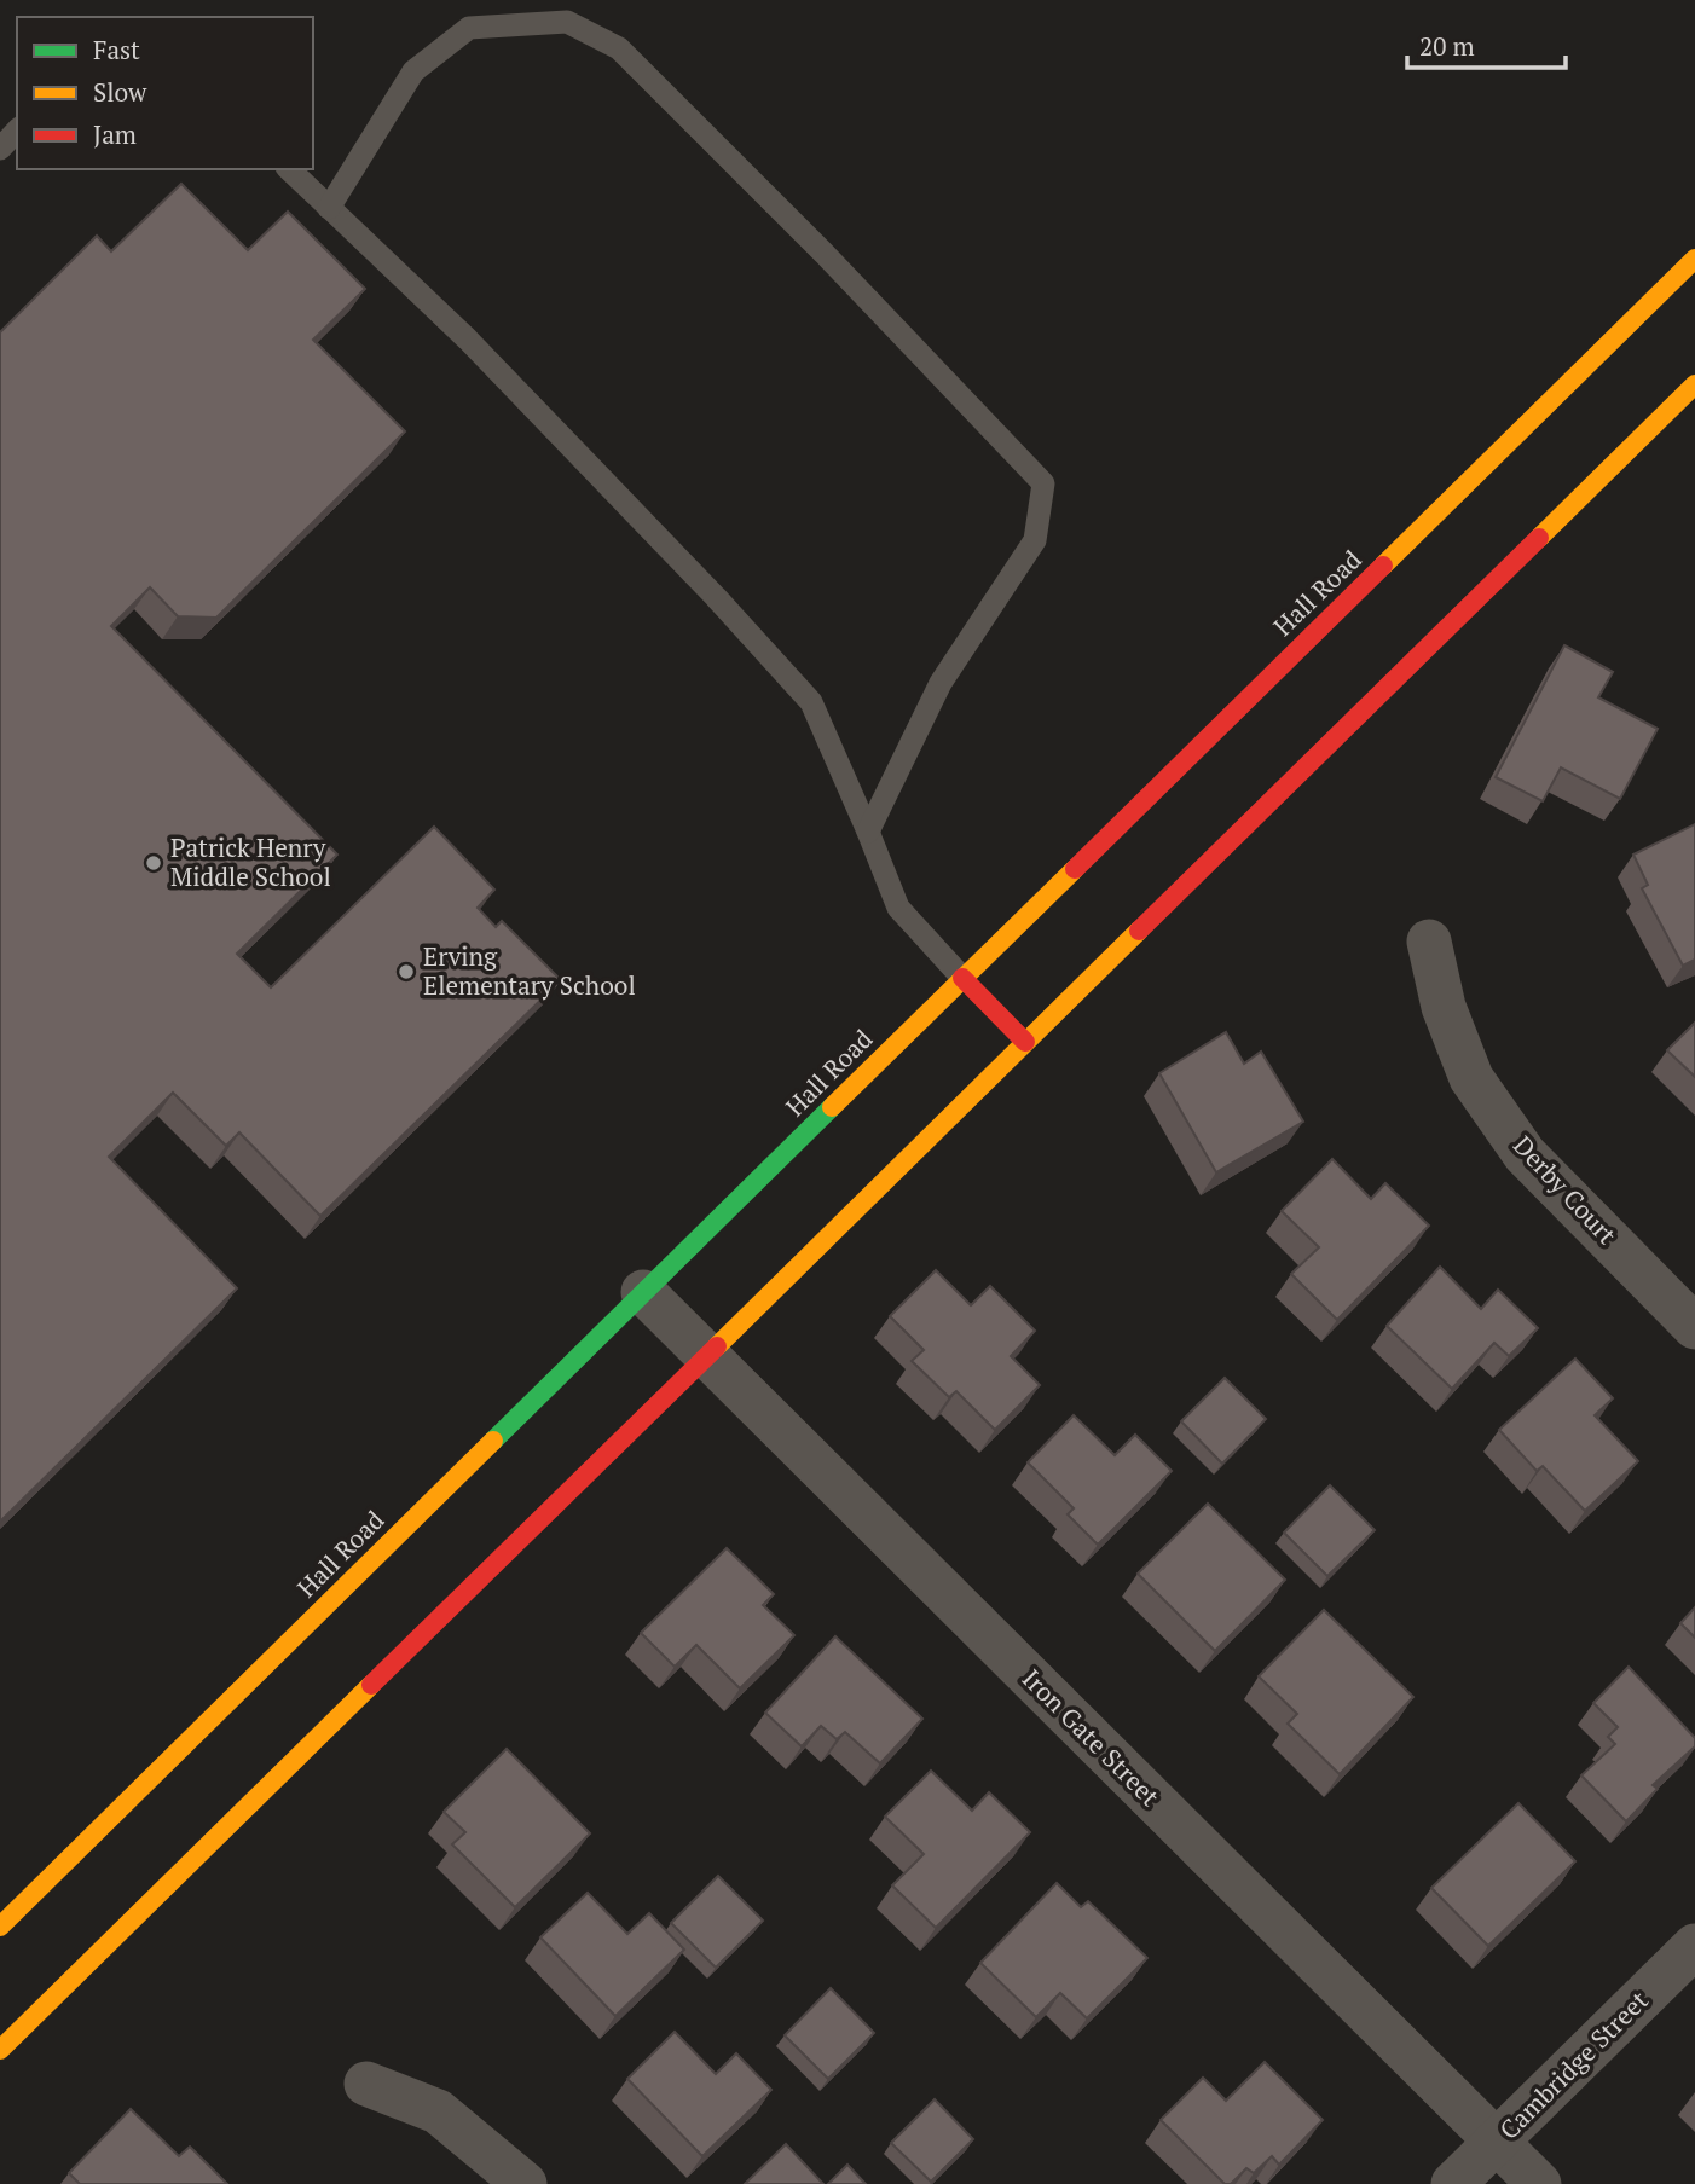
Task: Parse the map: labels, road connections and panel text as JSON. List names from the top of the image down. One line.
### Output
{"streets":{"street":["Hall Road","Derby Court","Iron Gate Street","Cambridge Street"]},"crossings":[["Hall Road","Iron Gate Street"],["Iron Gate Street","Cambridge Street"]],"places":["Patrick Henry Middle School","Erving Elementary School"],"legend":["Fast","Slow","Jam"],"scale_bar":"20 m"}
